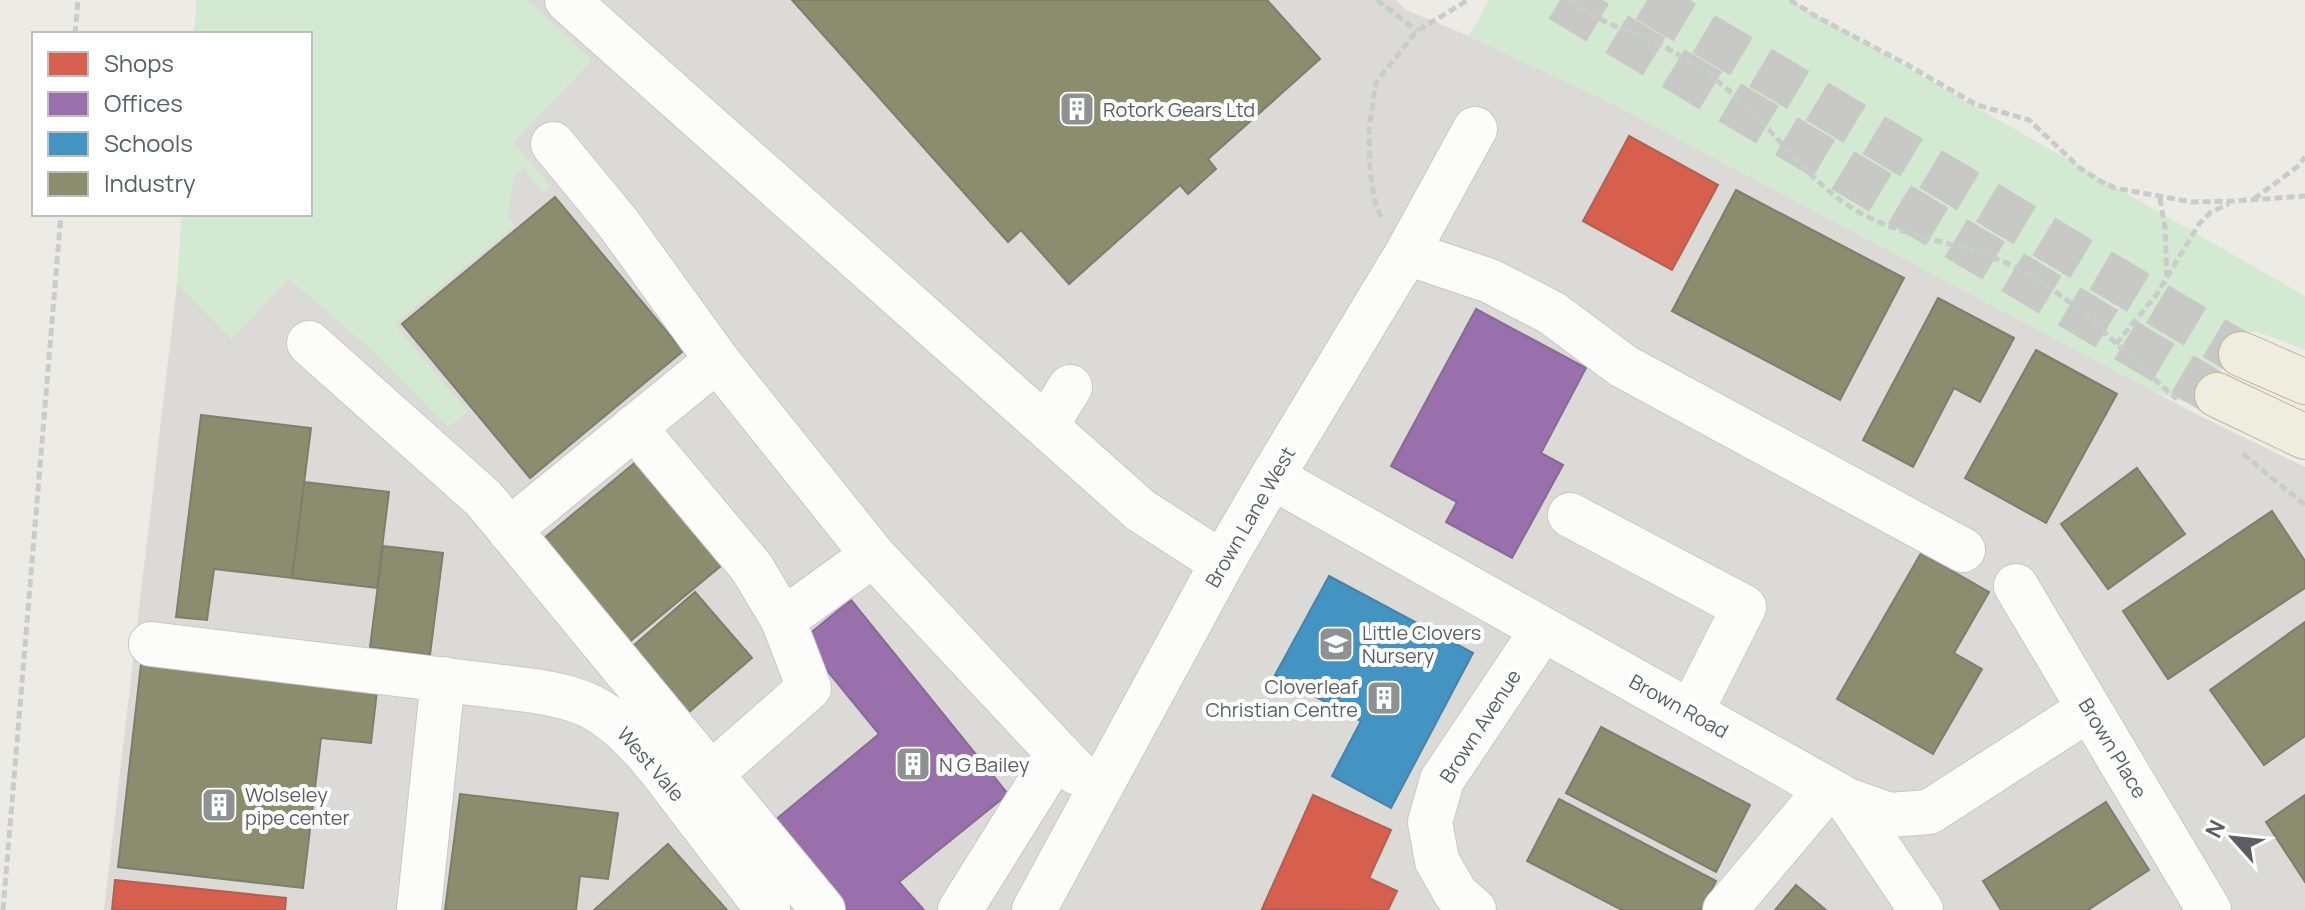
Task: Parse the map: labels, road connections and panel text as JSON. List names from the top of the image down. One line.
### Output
{"streets":{"street":["Brown Lane West","Brown Road","Brown Avenue","Brown Place","West Vale"]},"crossings":[["Brown Lane West","Brown Road"],["Brown Road","Brown Avenue"],["Brown Road","Brown Place"]],"places":{"building":["Rotork Gears Ltd","Cloverleaf Christian Centre","N G Bailey","Wolseley pipe center"],"school or university":["Little Clovers Nursery"]},"legend":["Shops","Offices","Schools","Industry"],"north":"top left"}
